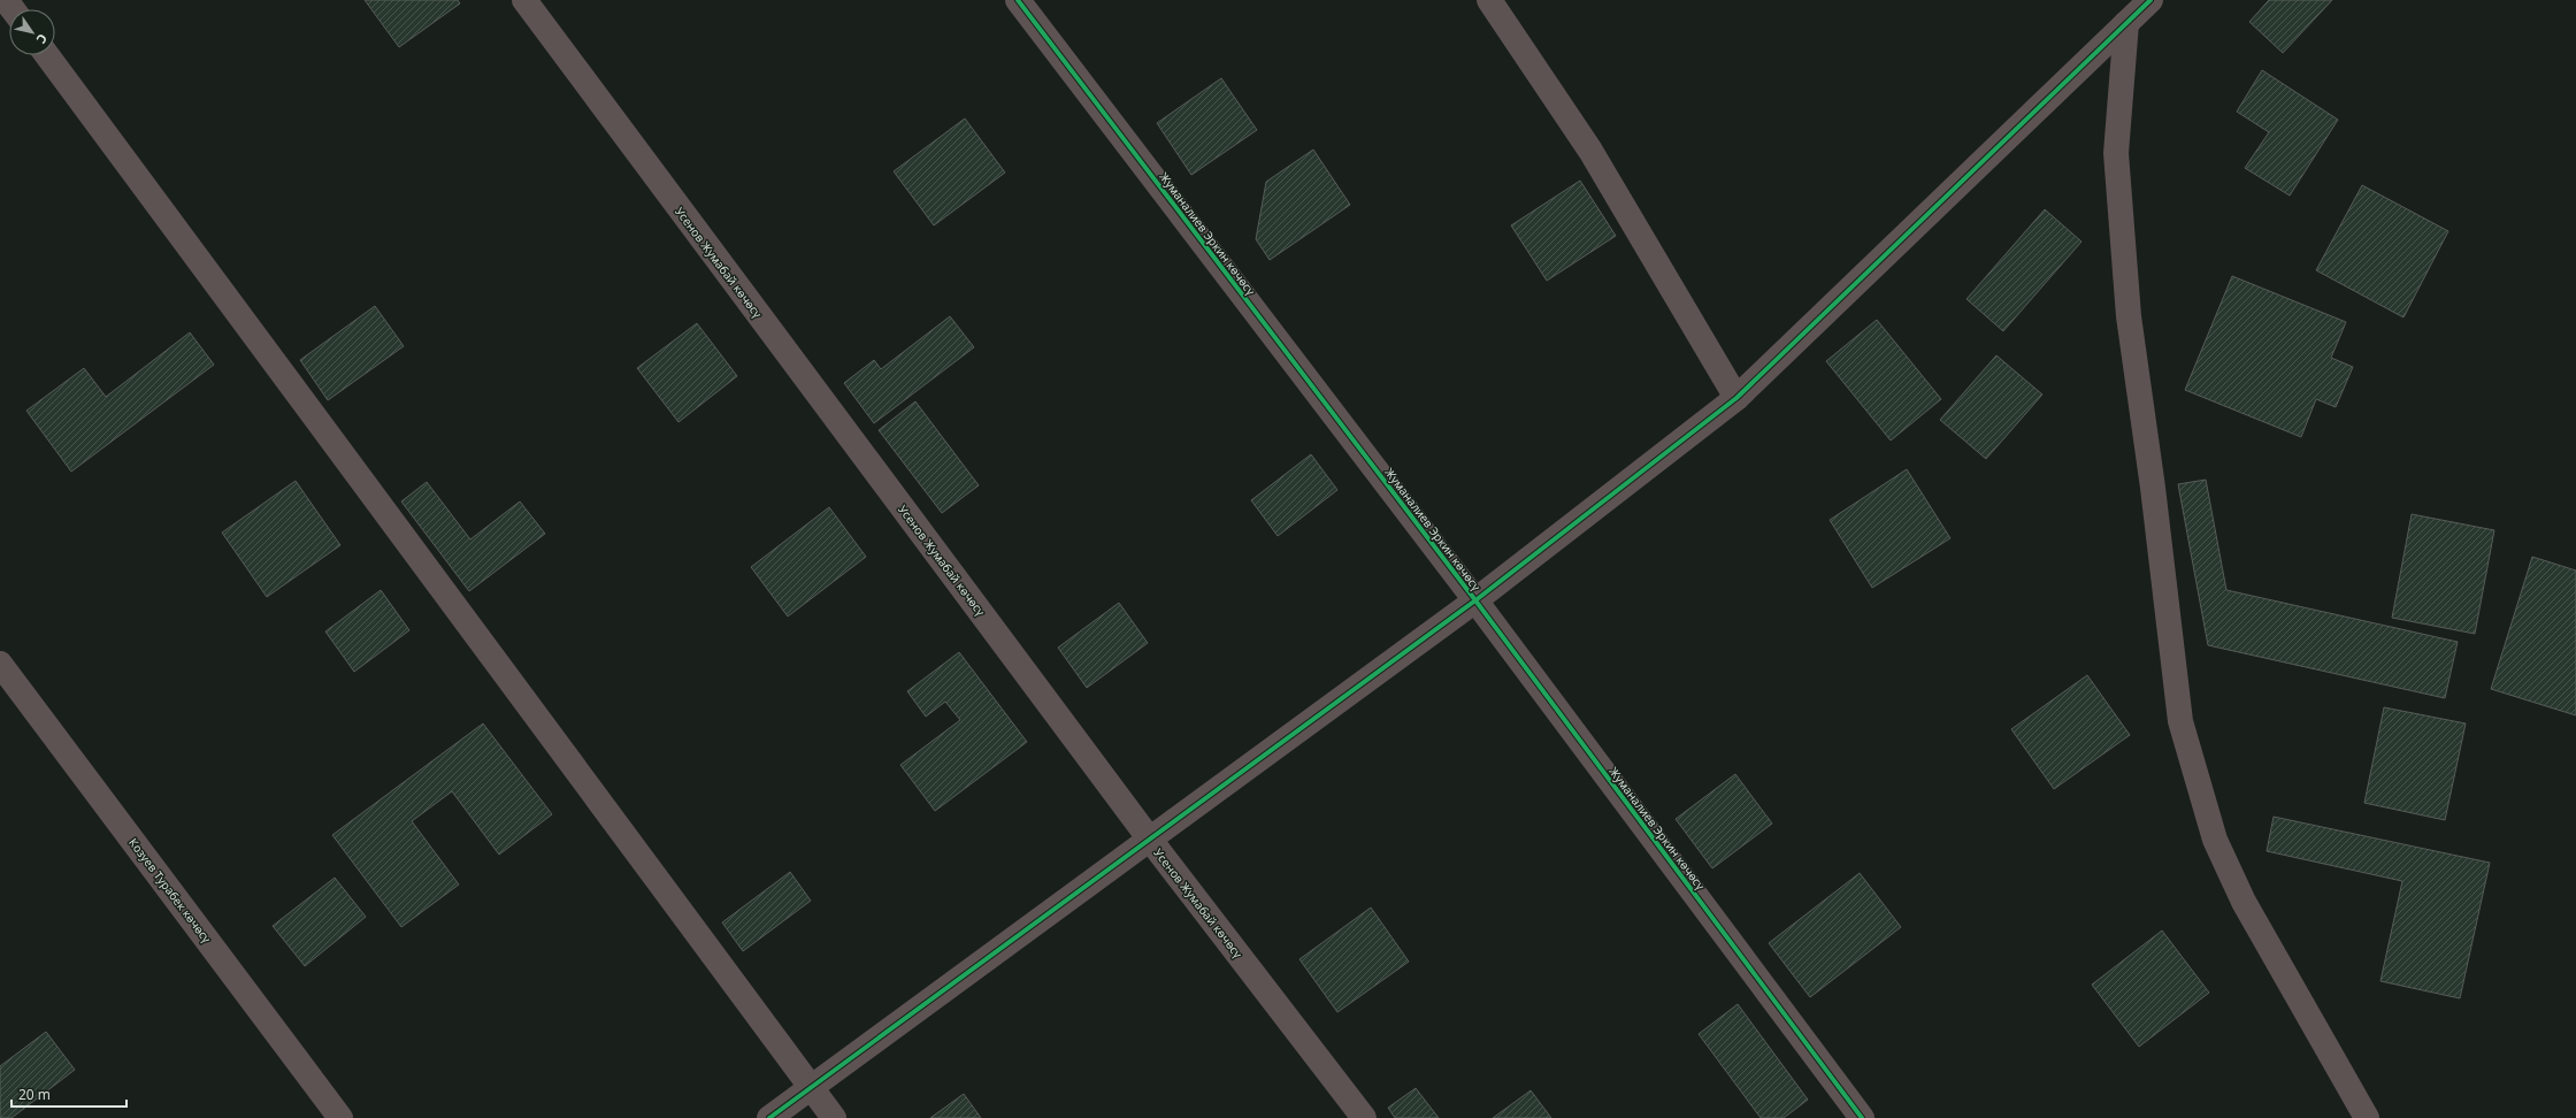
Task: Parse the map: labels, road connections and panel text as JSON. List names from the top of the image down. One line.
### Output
{"streets":{"street":["Жуманалиев Эркин көчөсү","Усенов Жумабай көчөсү","Козуев Турабек көчөсү"]},"scale_bar":"20 m","north":"bottom right"}
